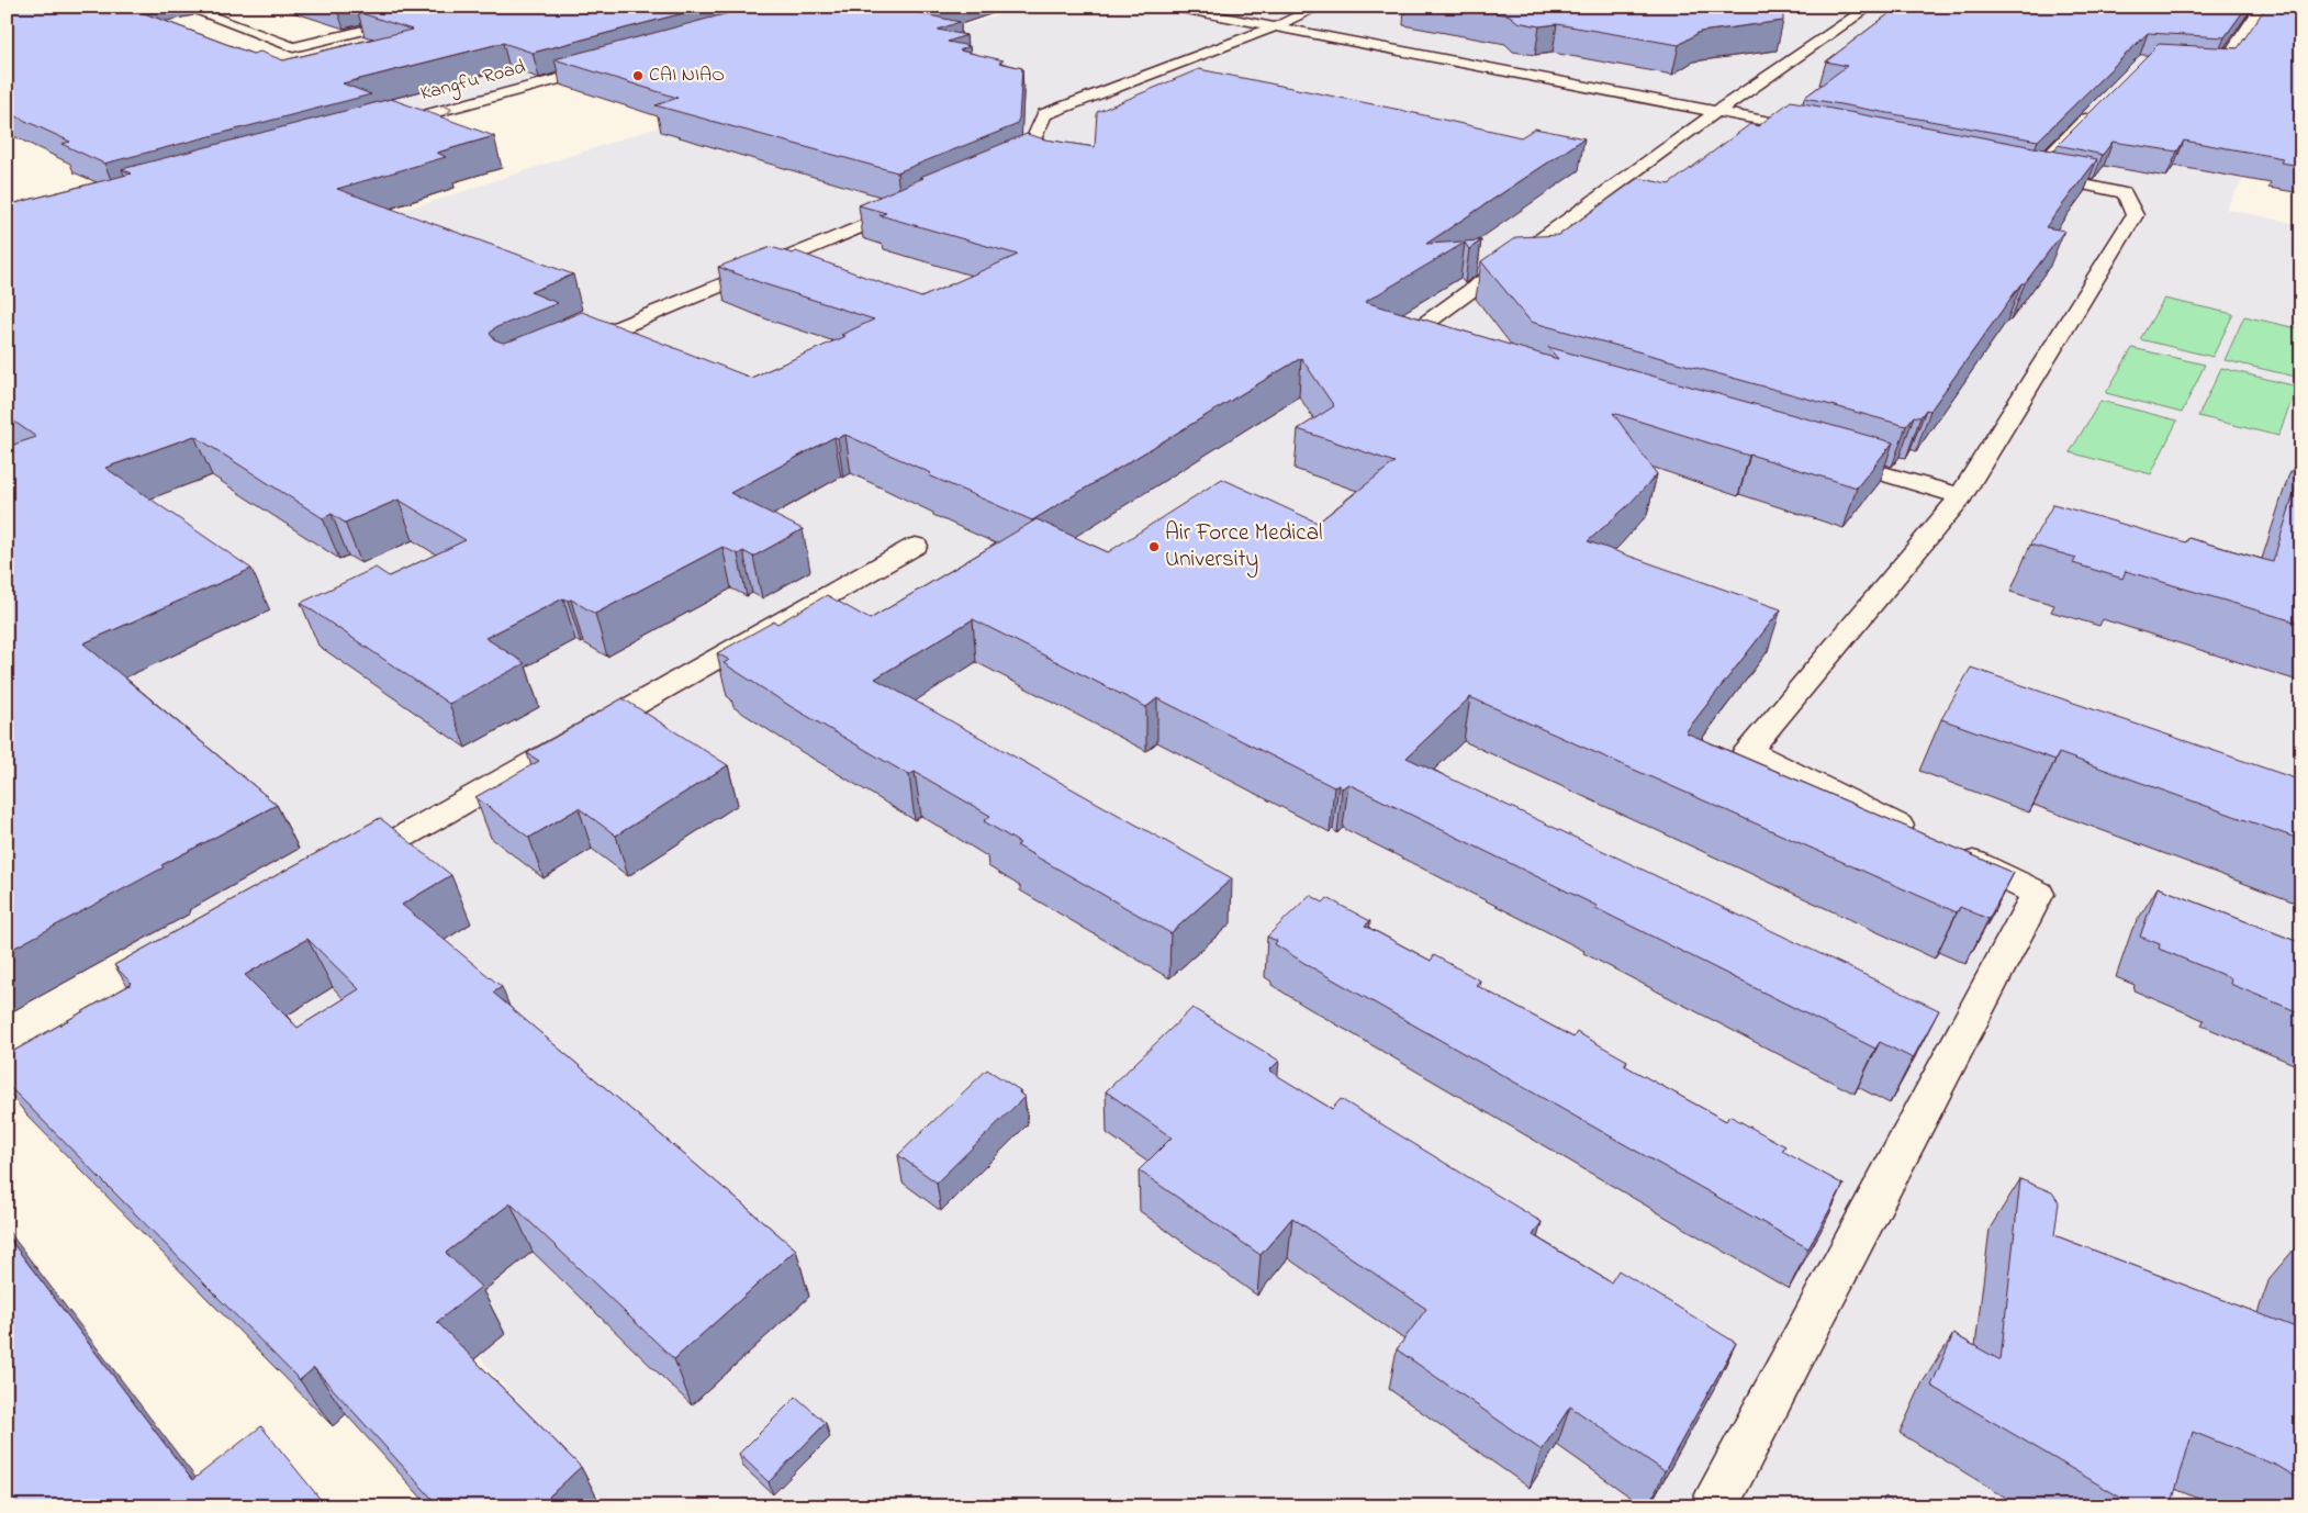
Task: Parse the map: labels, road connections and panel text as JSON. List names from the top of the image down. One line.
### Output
{"streets":{"street":["Kangfu Road"]},"places":["CAI NIAO","Air Force Medical University"]}
